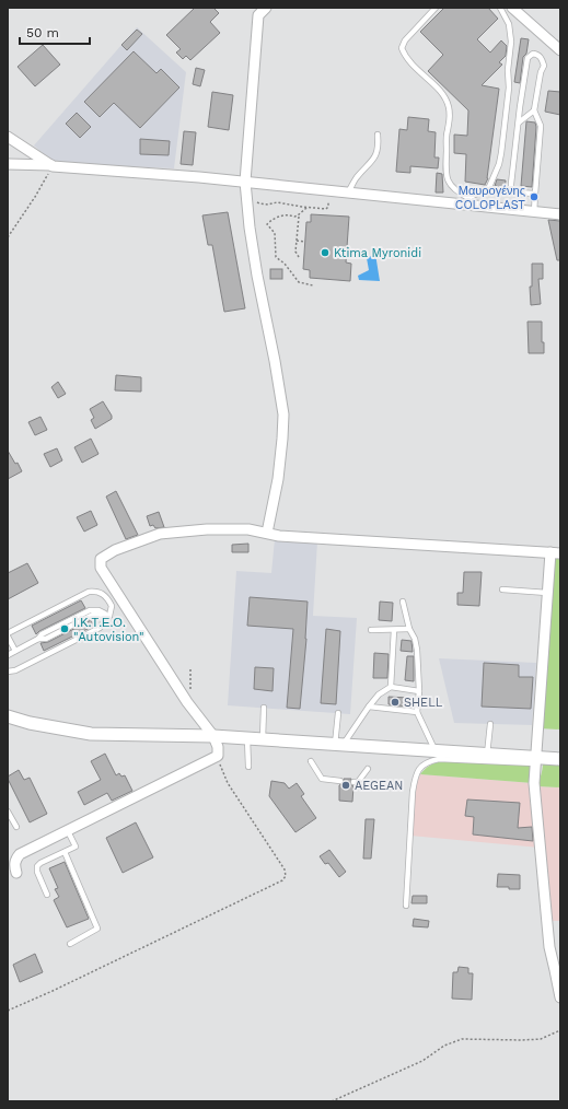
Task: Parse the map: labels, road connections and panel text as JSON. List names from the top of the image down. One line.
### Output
{"places":["Μαυρογένης COLOPLAST","Ktima Myronidi","I.Κ.Τ.Ε.Ο. \"Autovision\"","SHELL","AEGEAN"],"scale_bar":"50 m"}
